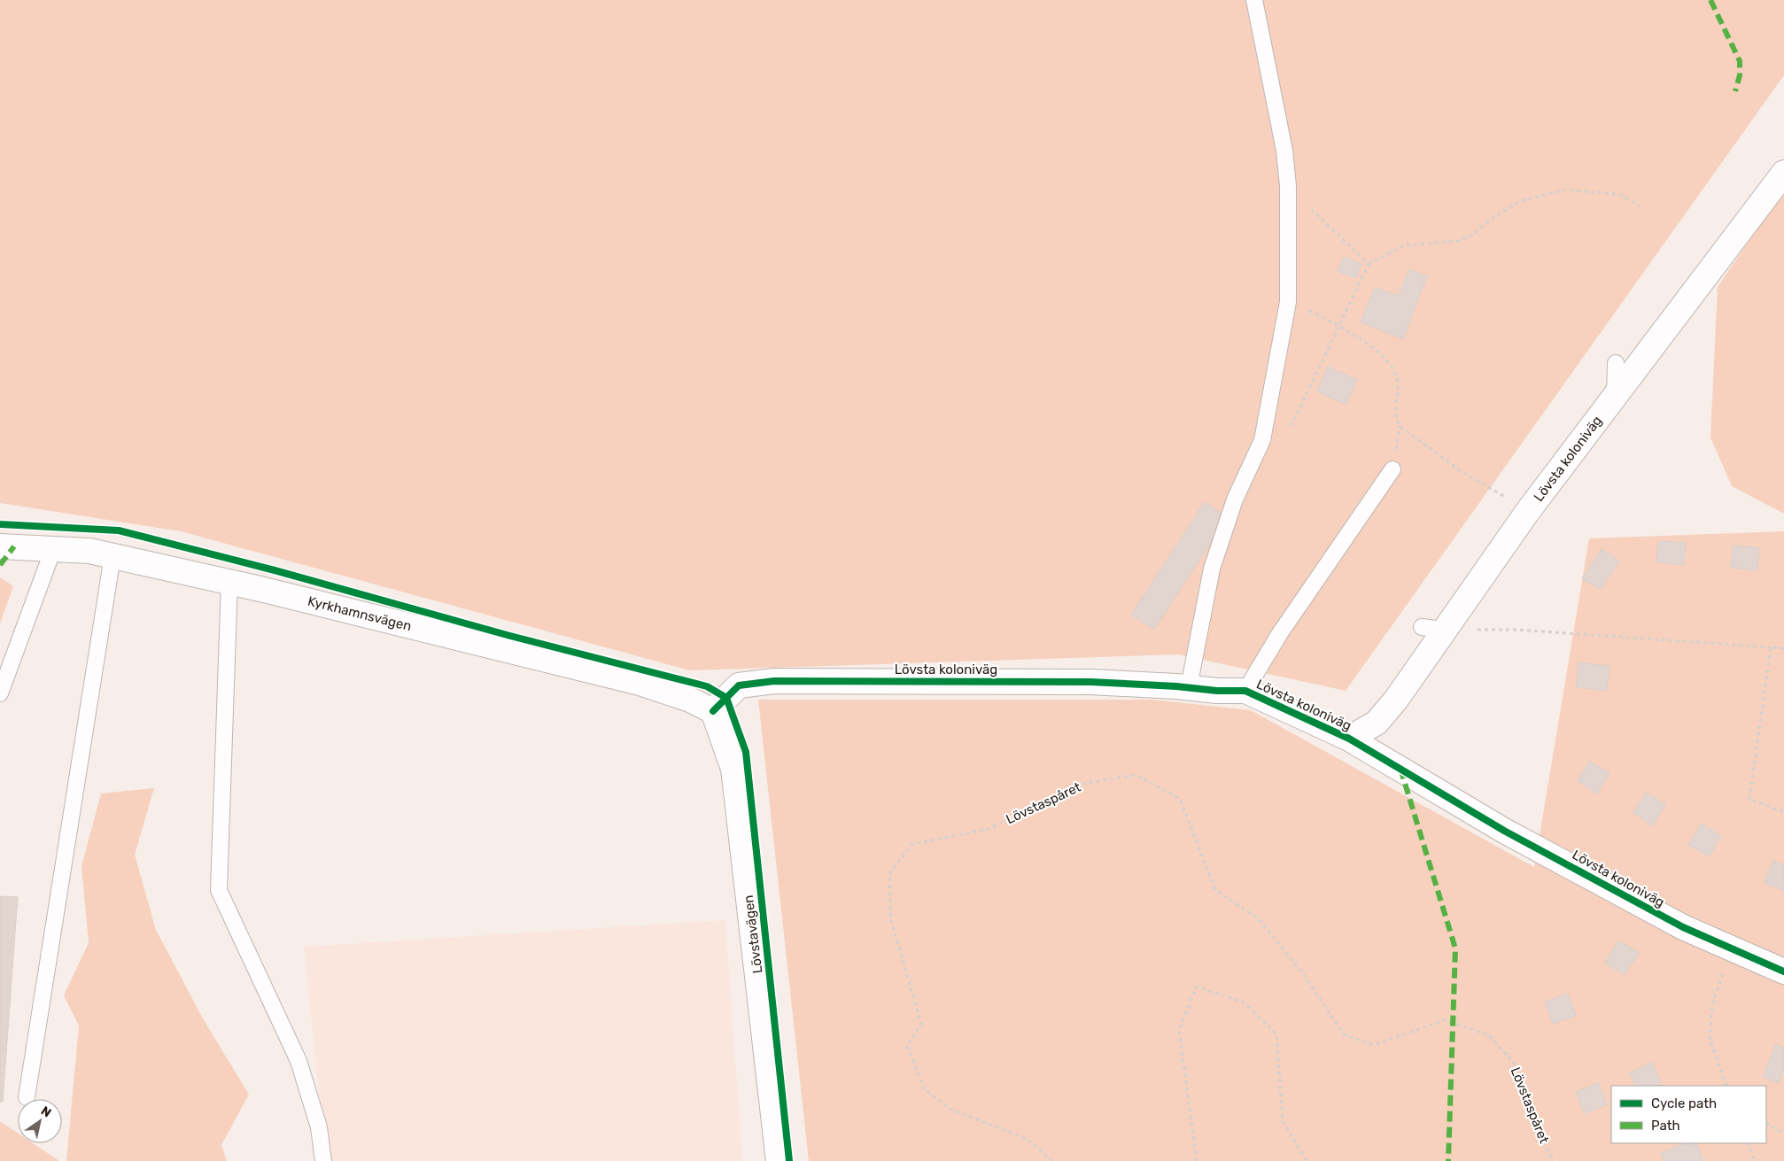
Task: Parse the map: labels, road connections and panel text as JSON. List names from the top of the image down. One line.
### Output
{"streets":{"street":["Lövsta koloniväg","Kyrkhamnsvägen","Lövstavägen"],"path":["Lövstaspåret"]},"crossings":[["Lövsta koloniväg","Kyrkhamnsvägen"],["Lövsta koloniväg","Lövstavägen"],["Kyrkhamnsvägen","Lövstavägen"]],"legend":["Cycle path","Path"],"north":"top right"}
